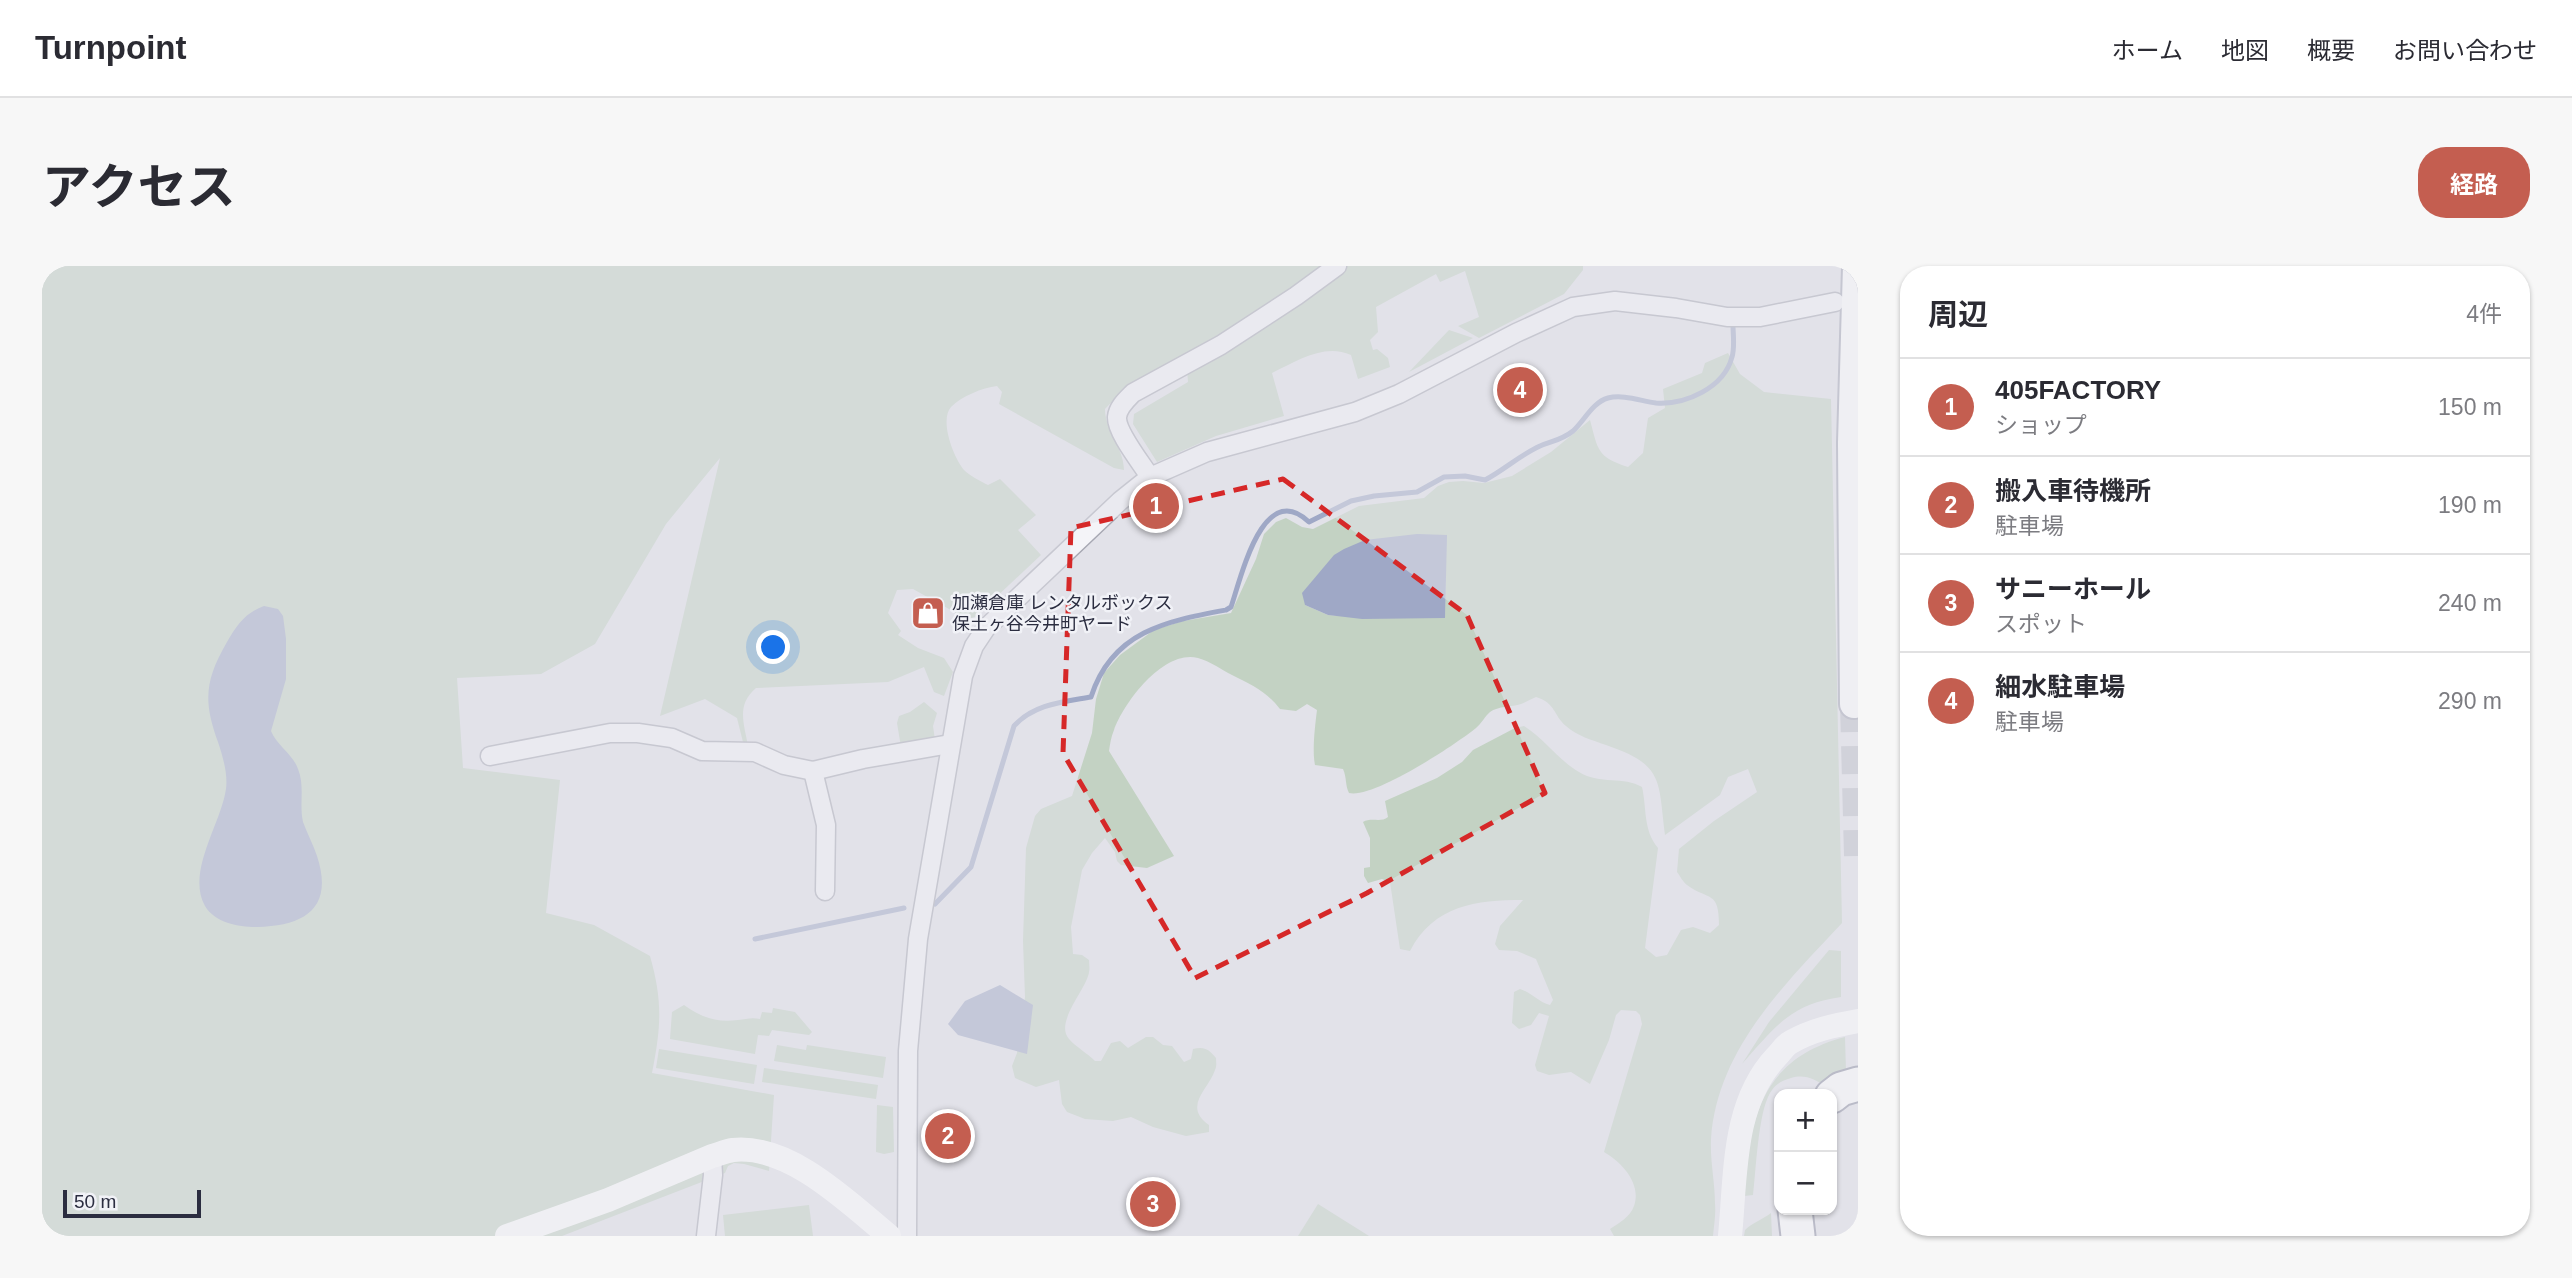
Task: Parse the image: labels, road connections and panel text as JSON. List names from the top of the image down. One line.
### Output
{"places":{"shop":["加瀬倉庫 レンタルボックス 保土ヶ谷今井町ヤード"]},"scale_bar":"50 m","page":{"header":"Turnpoint","nav":["ホーム","地図","概要","お問い合わせ"],"title":"アクセス","buttons":"経路","heading":["周辺","4件"],"list":[{"mark":"1","name":"405FACTORY","note":"ショップ","value":"150 m"},{"mark":"2","name":"搬入車待機所","note":"駐車場","value":"190 m"},{"mark":"3","name":"サニーホール","note":"スポット","value":"240 m"},{"mark":"4","name":"細水駐車場","note":"駐車場","value":"290 m"}],"pins":["4","1","2","3"],"map_buttons":["+","−"],"scale":"50 m"}}
